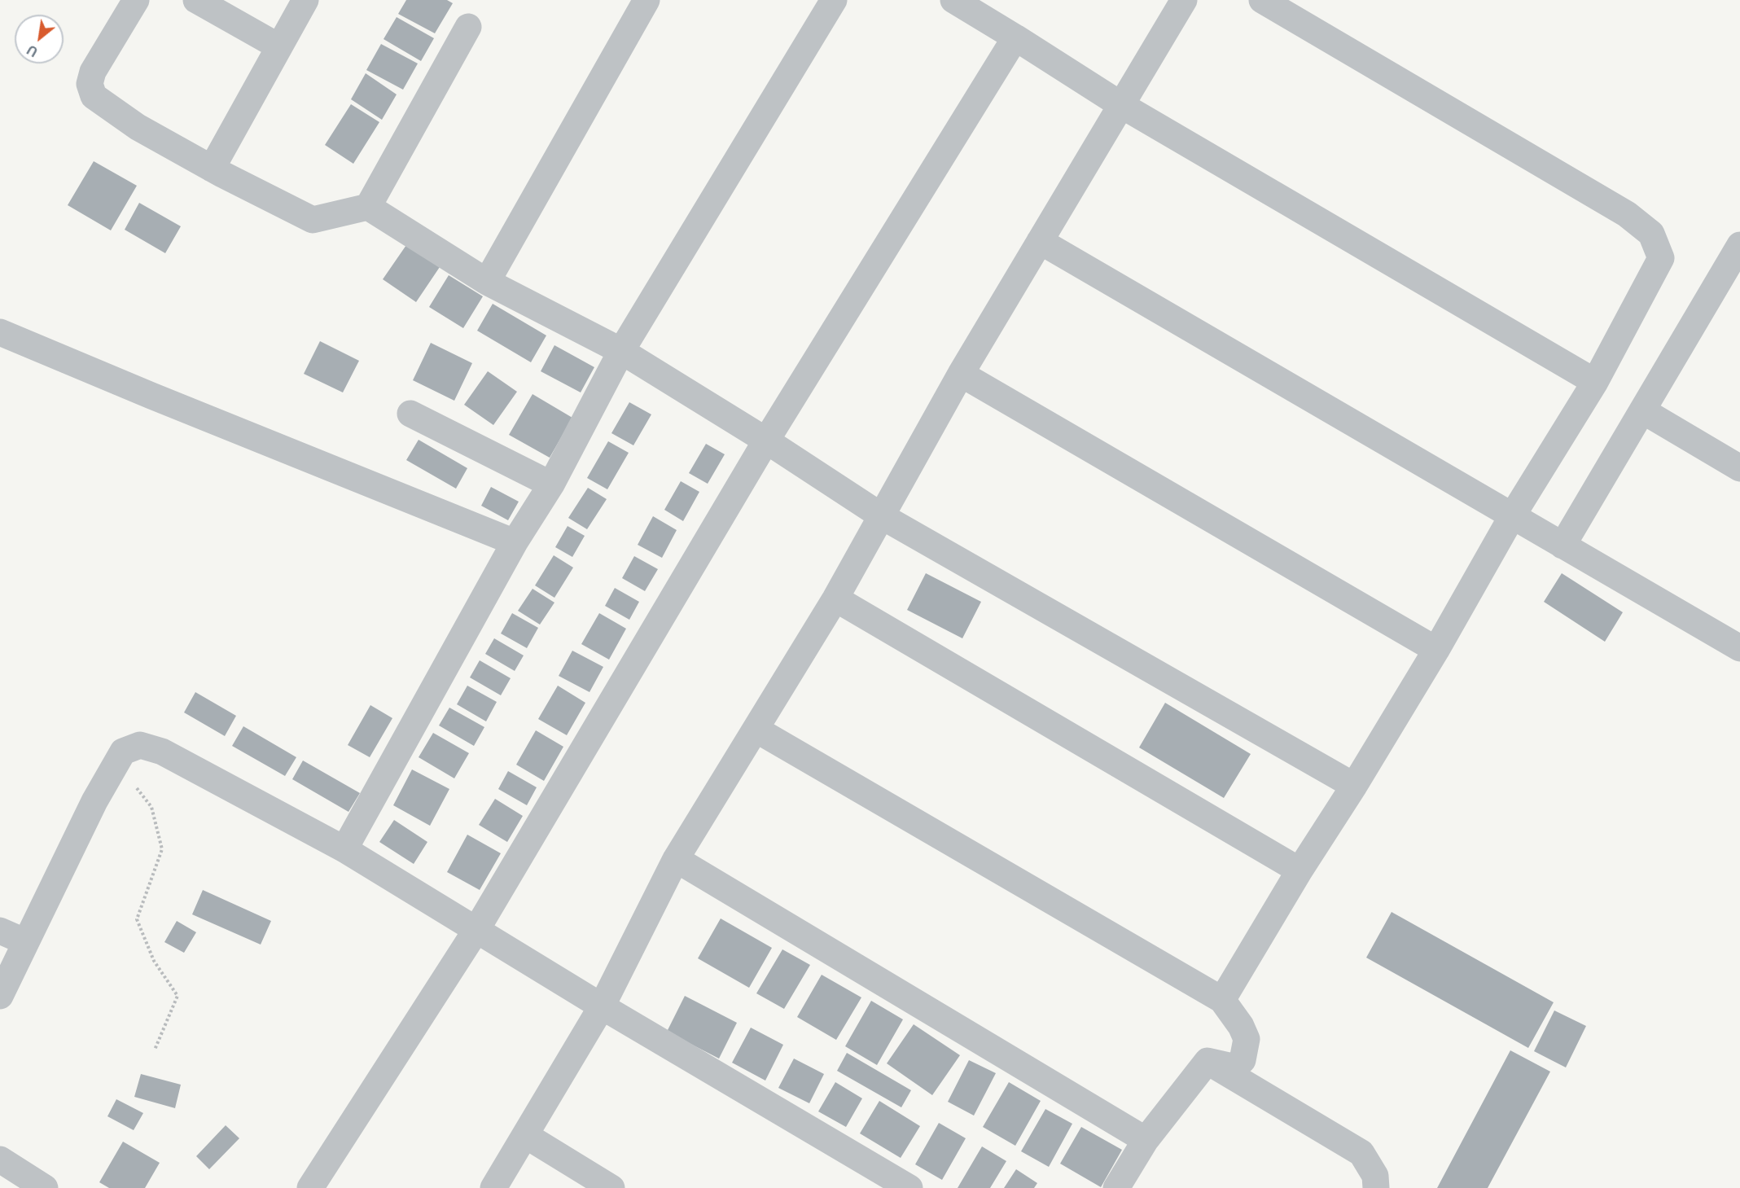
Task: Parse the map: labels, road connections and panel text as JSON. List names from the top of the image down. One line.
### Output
{"north":"bottom left"}
